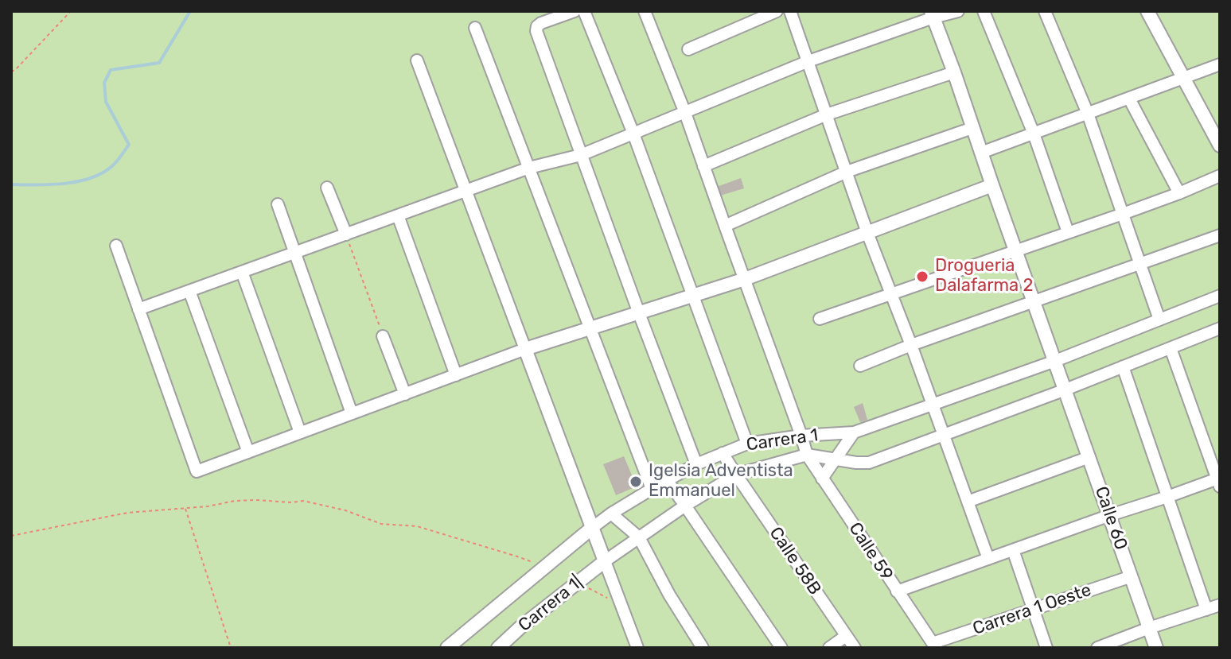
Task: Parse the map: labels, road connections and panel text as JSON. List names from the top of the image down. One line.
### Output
{"streets":{"street":["Carrera 1","Calle 60","Calle 59","Calle 58B","Carrera 1|","Carrera 1 Oeste"]},"crossings":[["Carrera 1","Calle 60"],["Carrera 1","Calle 59"],["Carrera 1","Calle 58B"],["Calle 60","Carrera 1 Oeste"],["Calle 59","Carrera 1 Oeste"]],"places":["Drogueria Dalafarma 2","Igelsia Adventista Emmanuel"]}
